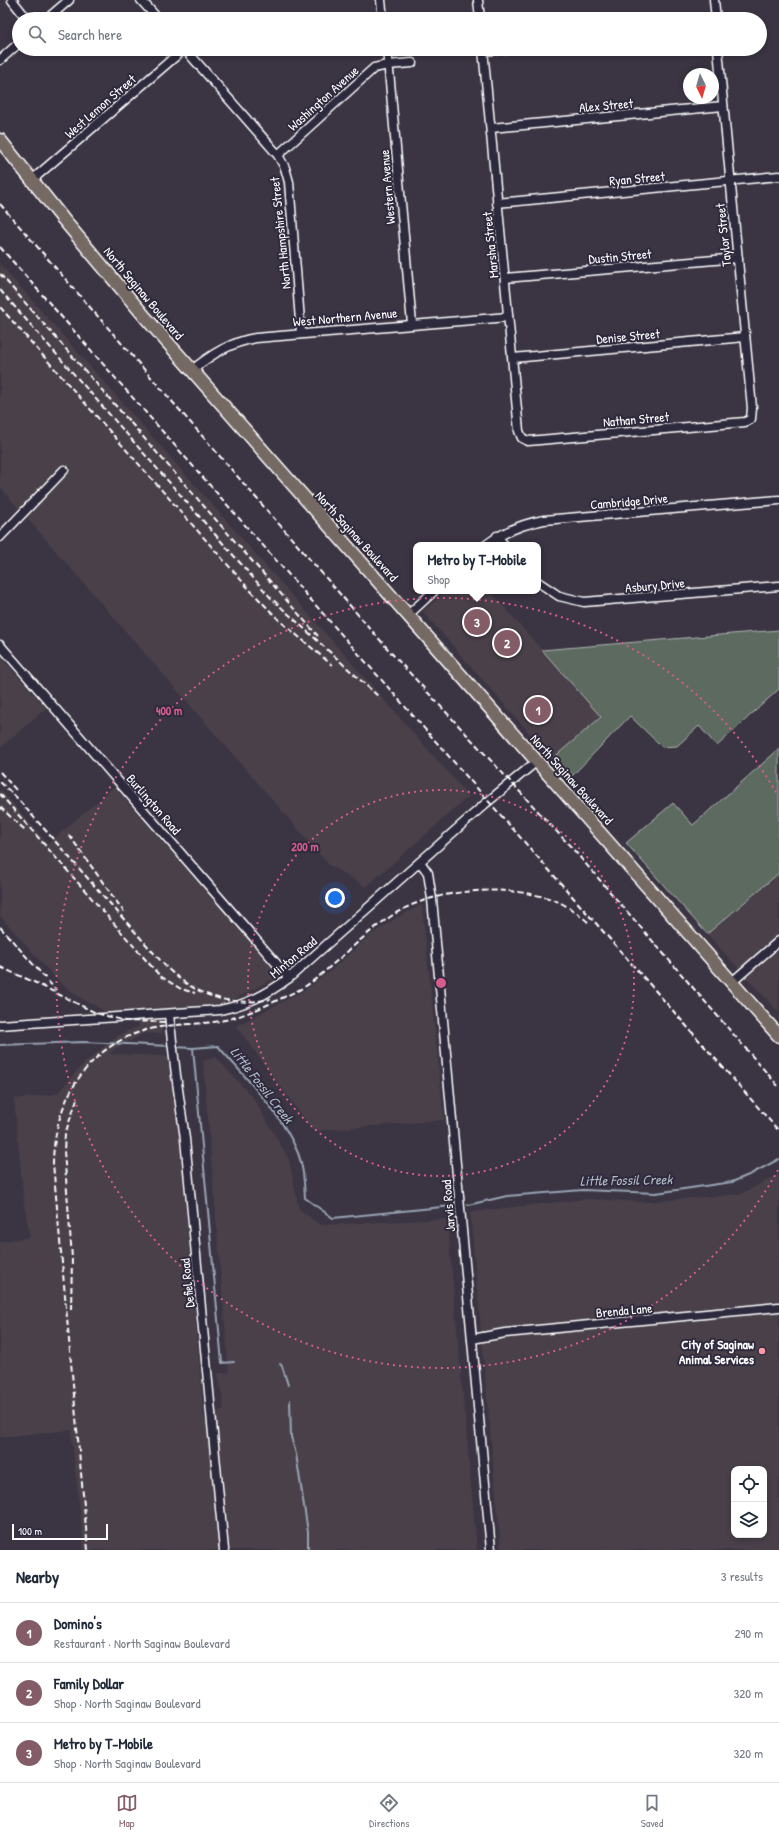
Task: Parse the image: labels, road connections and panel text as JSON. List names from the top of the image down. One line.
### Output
{"streets":{"main road":["North Saginaw Boulevard"],"street":["Washington Avenue","Alex Street","West Lemon Street","Ryan Street","Western Avenue","North Hampshire Street","Taylor Street","Marsha Street","Dustin Street","West Northern Avenue","Denise Street","Nathan Street","Cambridge Drive","Asbury Drive","Burlington Road","Minton Road","Jarvis Road","Defiel Road","Brenda Lane"]},"crossings":[["Washington Avenue","Western Avenue"],["Washington Avenue","North Hampshire Street"],["Alex Street","Taylor Street"],["Alex Street","Marsha Street"],["West Lemon Street","North Saginaw Boulevard"],["Ryan Street","Taylor Street"],["Ryan Street","Marsha Street"],["Western Avenue","West Northern Avenue"],["North Hampshire Street","West Northern Avenue"],["Taylor Street","Dustin Street"],["Taylor Street","Denise Street"],["Taylor Street","Nathan Street"],["Marsha Street","Dustin Street"],["Marsha Street","West Northern Avenue"],["Marsha Street","Denise Street"],["Marsha Street","Nathan Street"],["North Saginaw Boulevard","West Northern Avenue"],["North Saginaw Boulevard","Minton Road"],["Burlington Road","Minton Road"],["Minton Road","Jarvis Road"],["Minton Road","Defiel Road"],["Jarvis Road","Brenda Lane"]],"water":["Little Fossil Creek"],"places":["City of Saginaw Animal Services"],"scale_bar":"100 m","north":"bottom","page":{"search":"Search here","popup":["Metro by T-Mobile","Shop"],"pins":["3","2","1"],"scale":"100 m","heading":["Nearby","3 results"],"list":[{"mark":"1","name":"Domino's","note":"Restaurant · North Saginaw Boulevard","value":"290 m"},{"mark":"2","name":"Family Dollar","note":"Shop · North Saginaw Boulevard","value":"320 m"},{"mark":"3","name":"Metro by T-Mobile","note":"Shop · North Saginaw Boulevard","value":"320 m"}],"nav":["Map","Directions","Saved"]},"rings":["400 m","200 m"]}
